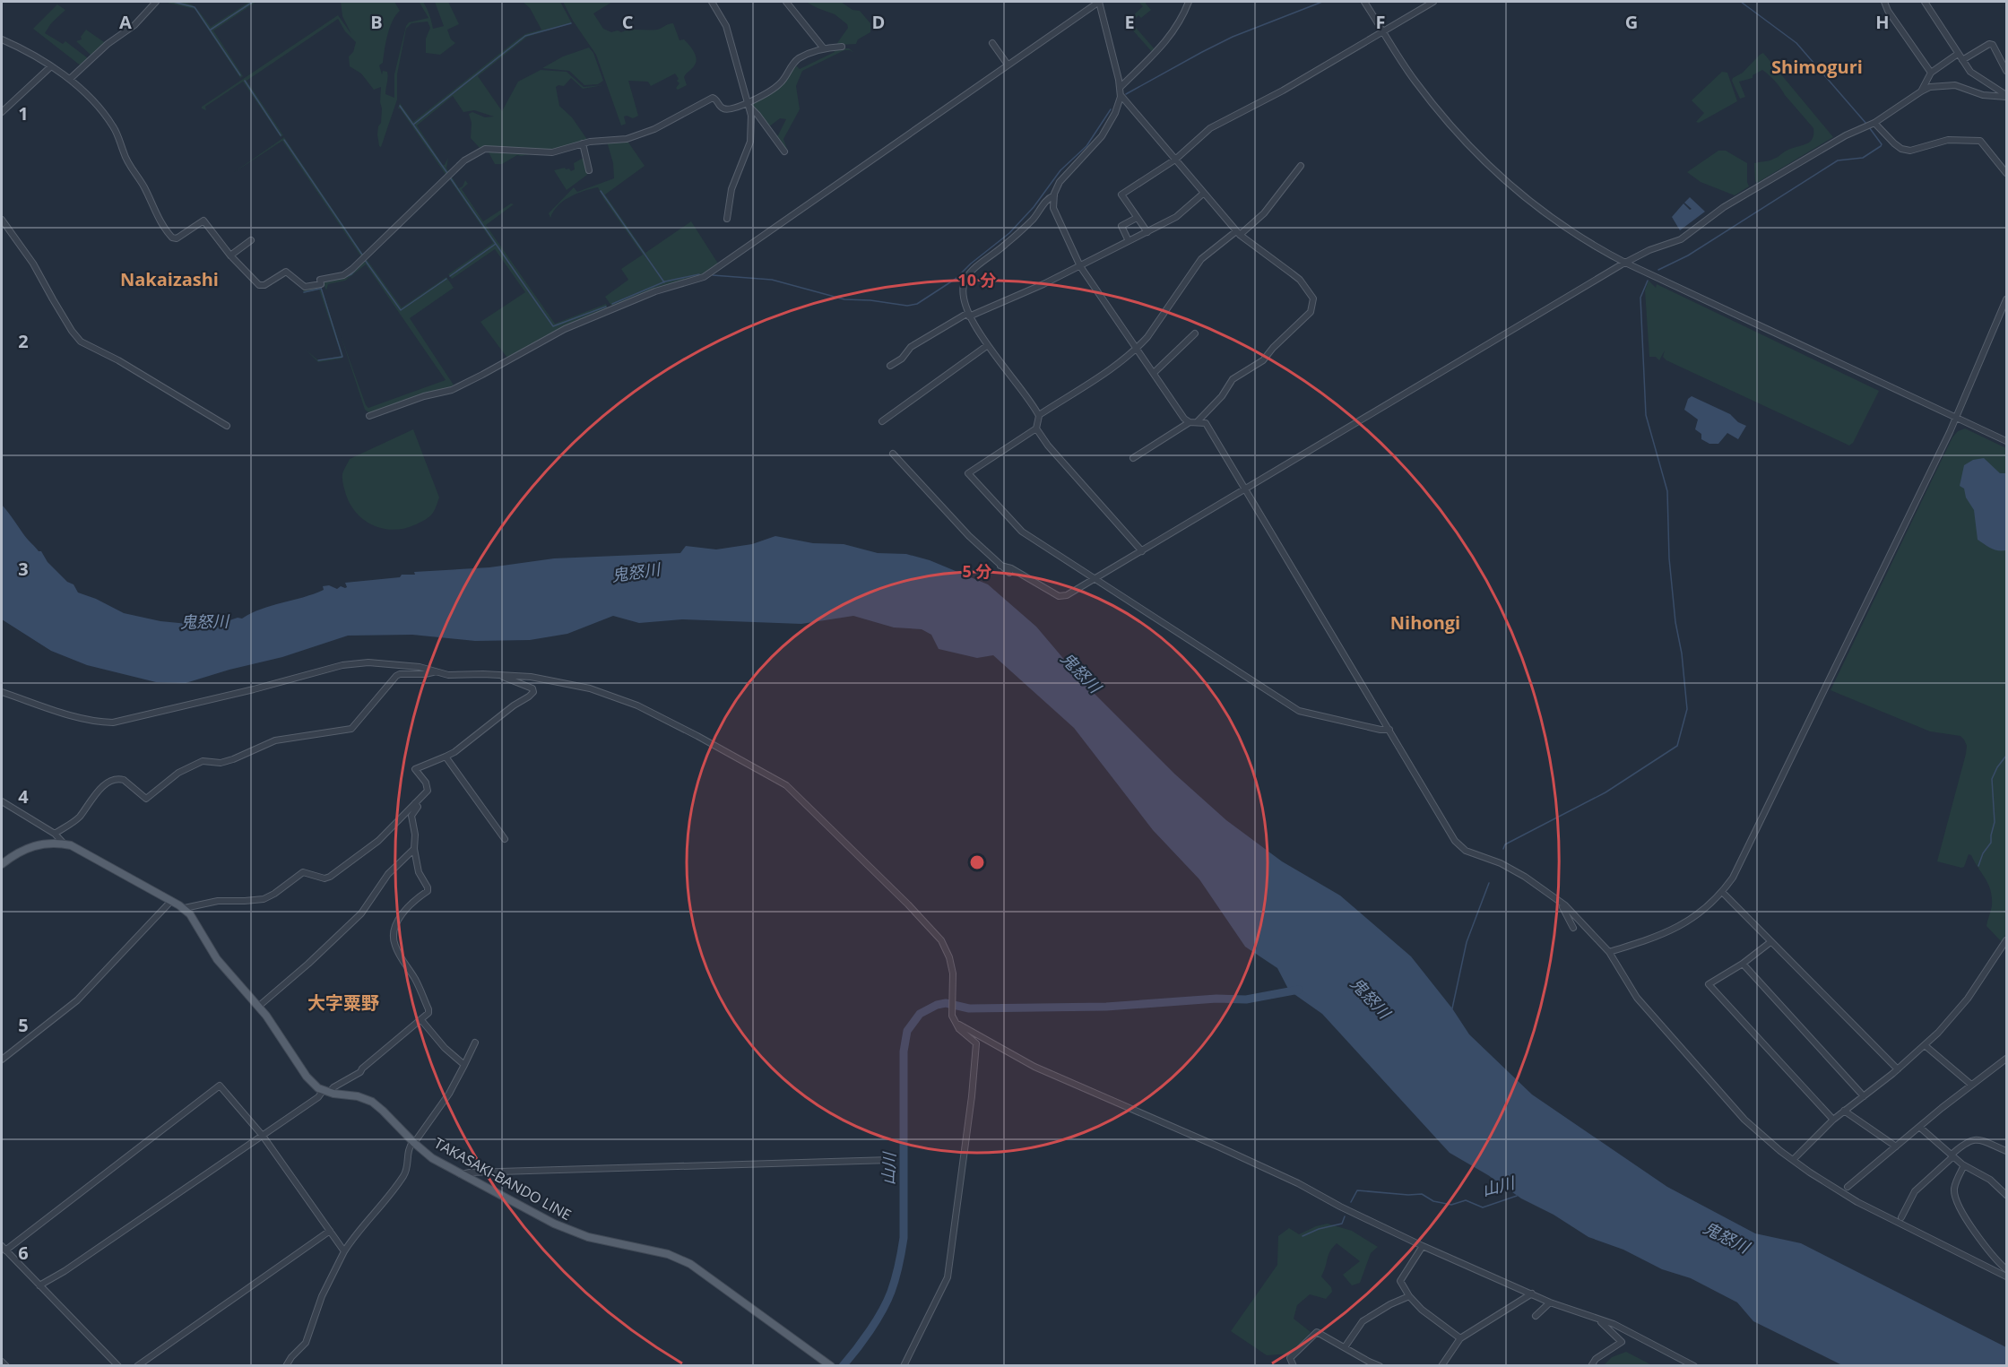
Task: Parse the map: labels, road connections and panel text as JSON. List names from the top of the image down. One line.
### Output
{"streets":{"main road":["TAKASAKI-BANDO LINE"]},"districts":["Shimoguri","Nakaizashi","Nihongi","大字粟野"],"water":["鬼怒川","山川"],"grid":{"columns":["A","B","C","D","E","F","G","H"],"rows":["1","2","3","4","5","6"]},"rings":["10 分","5 分"]}
